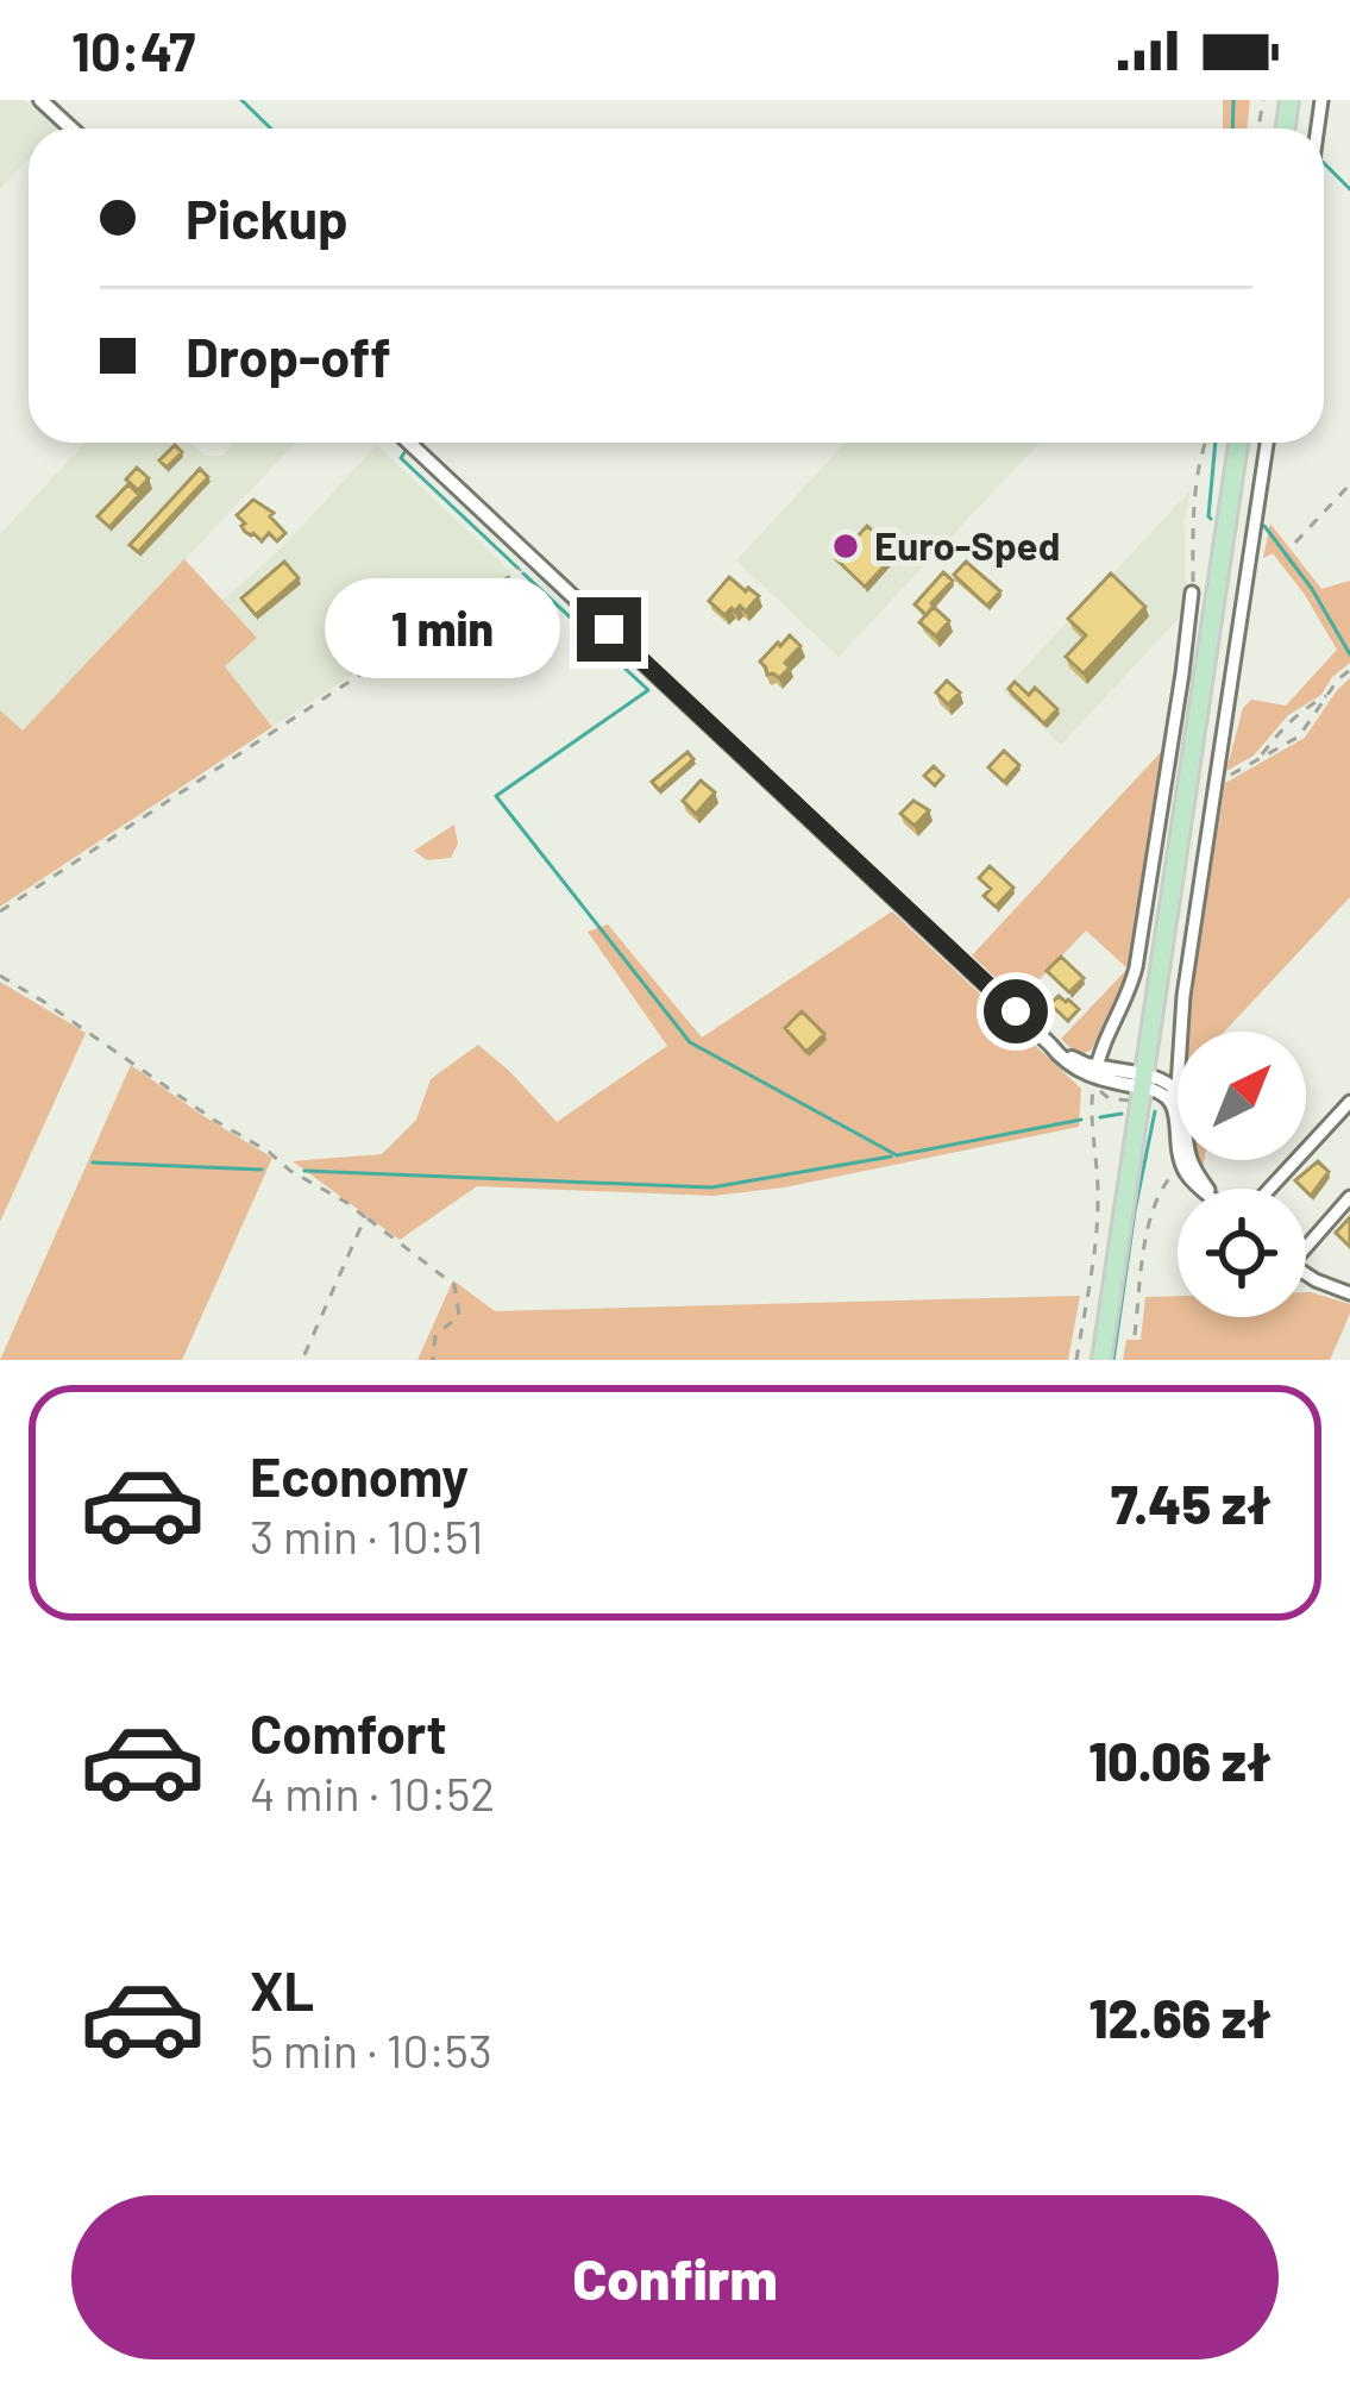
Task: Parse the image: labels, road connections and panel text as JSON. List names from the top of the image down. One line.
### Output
{"places":["Euro-Sped"],"north":"top right","page":{"status":"10:47","banner":["Pickup","Drop-off"],"bubble":"1 min","list":[{"name":"Economy","note":"3 min · 10:51","value":"7.45 zł"},{"name":"Comfort","note":"4 min · 10:52","value":"10.06 zł"},{"name":"XL","note":"5 min · 10:53","value":"12.66 zł"}],"buttons":"Confirm"}}
